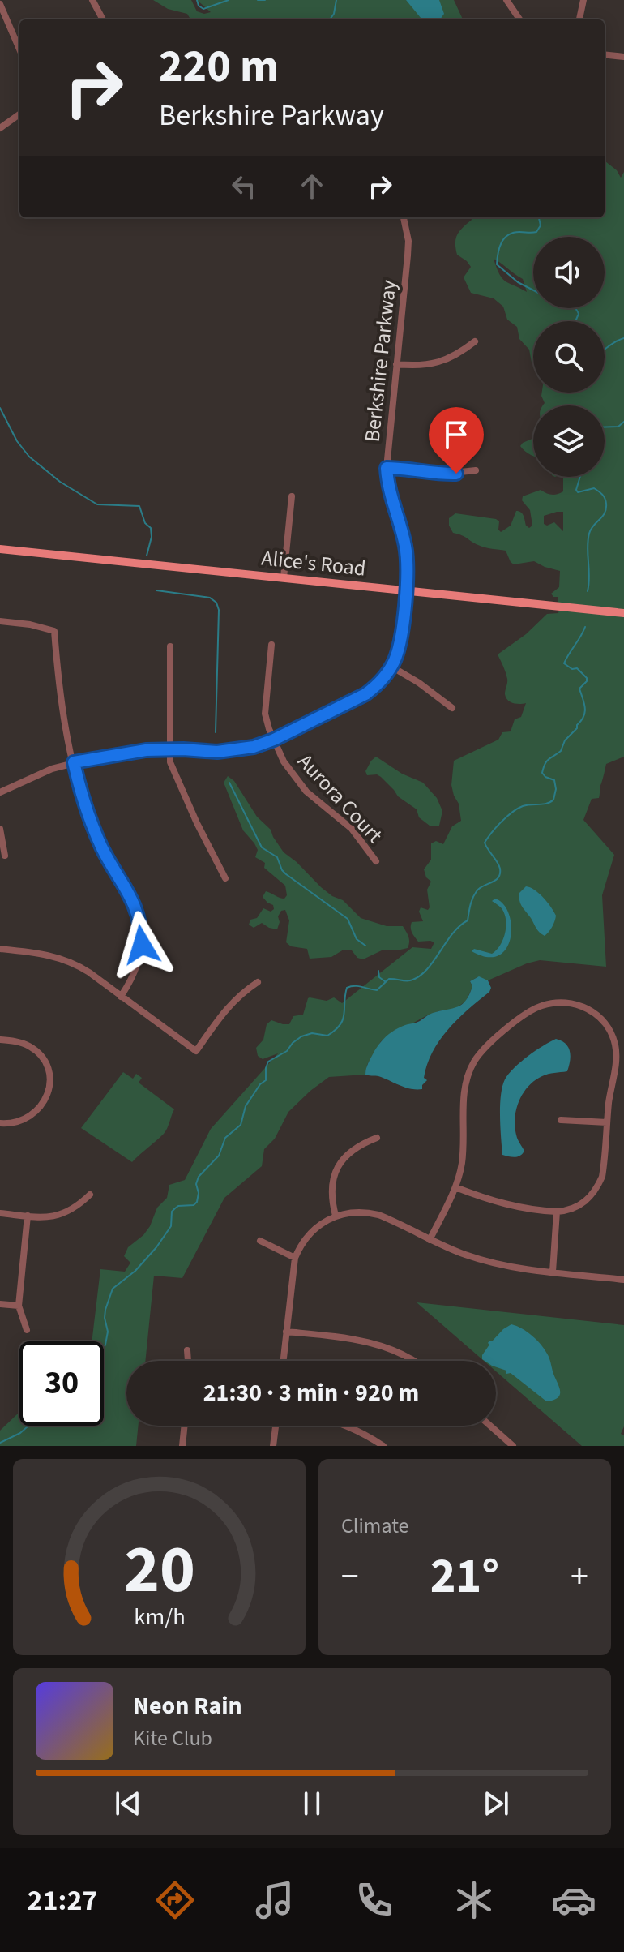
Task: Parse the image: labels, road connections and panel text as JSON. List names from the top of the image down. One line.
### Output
{"streets":{"main road":["Alice's Road"],"street":["Berkshire Parkway","Aurora Court"]},"crossings":[["Berkshire Parkway","Alice's Road"],["Berkshire Parkway","Aurora Court"]],"page":{"turn":["220 m","Berkshire Parkway"],"limit":"30","trip":"21:30 · 3 min · 920 m","tile":"Climate","heat":["−","21°","+"],"song":["Neon Rain","Kite Club"],"tabs":"21:27","gauge":["20","km/h"]}}
